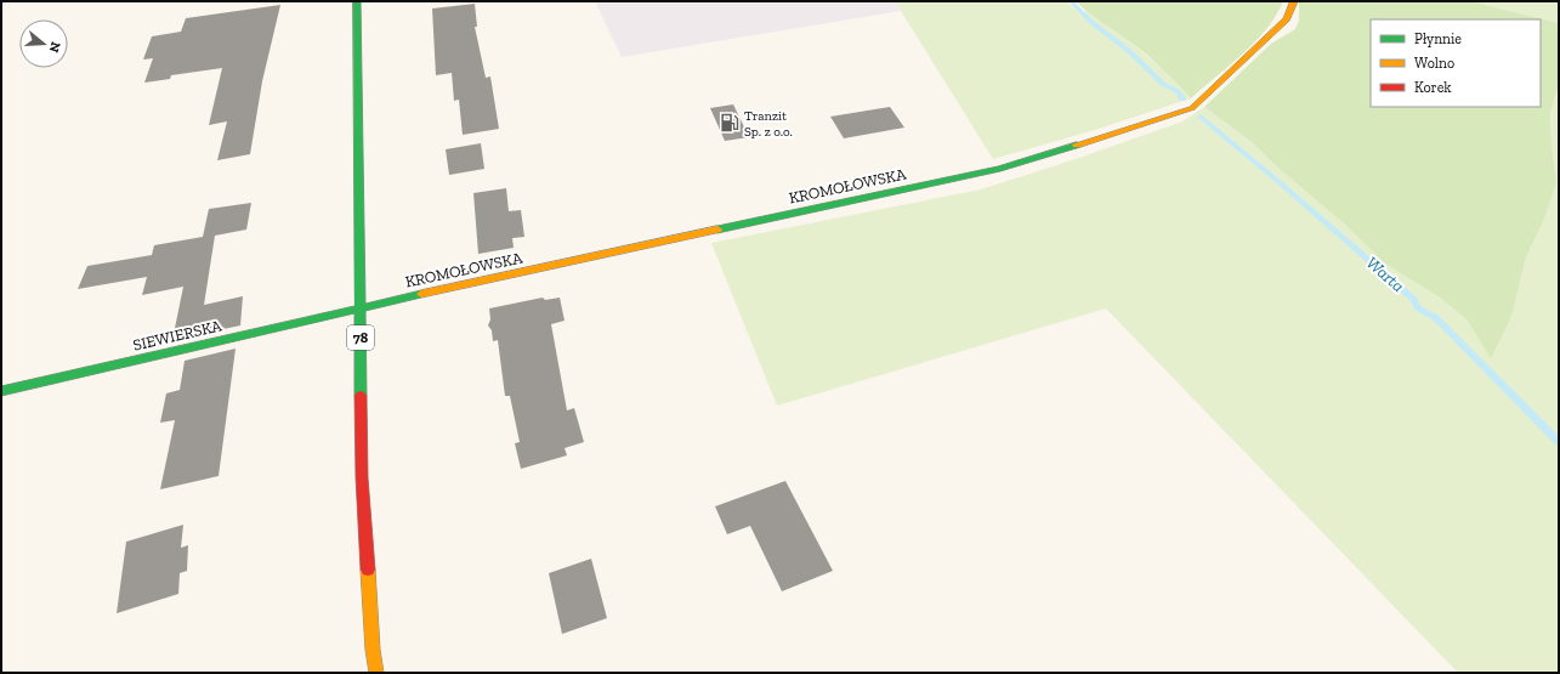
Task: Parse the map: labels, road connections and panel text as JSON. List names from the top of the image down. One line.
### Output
{"streets":{"street":["KROMOŁOWSKA","SIEWIERSKA","78"]},"crossings":[["KROMOŁOWSKA","SIEWIERSKA"],["KROMOŁOWSKA","78"],["SIEWIERSKA","78"]],"water":["Warta"],"places":{"fuel station":["Tranzit Sp. z o.o."]},"legend":["Płynnie","Wolno","Korek"],"north":"right"}
